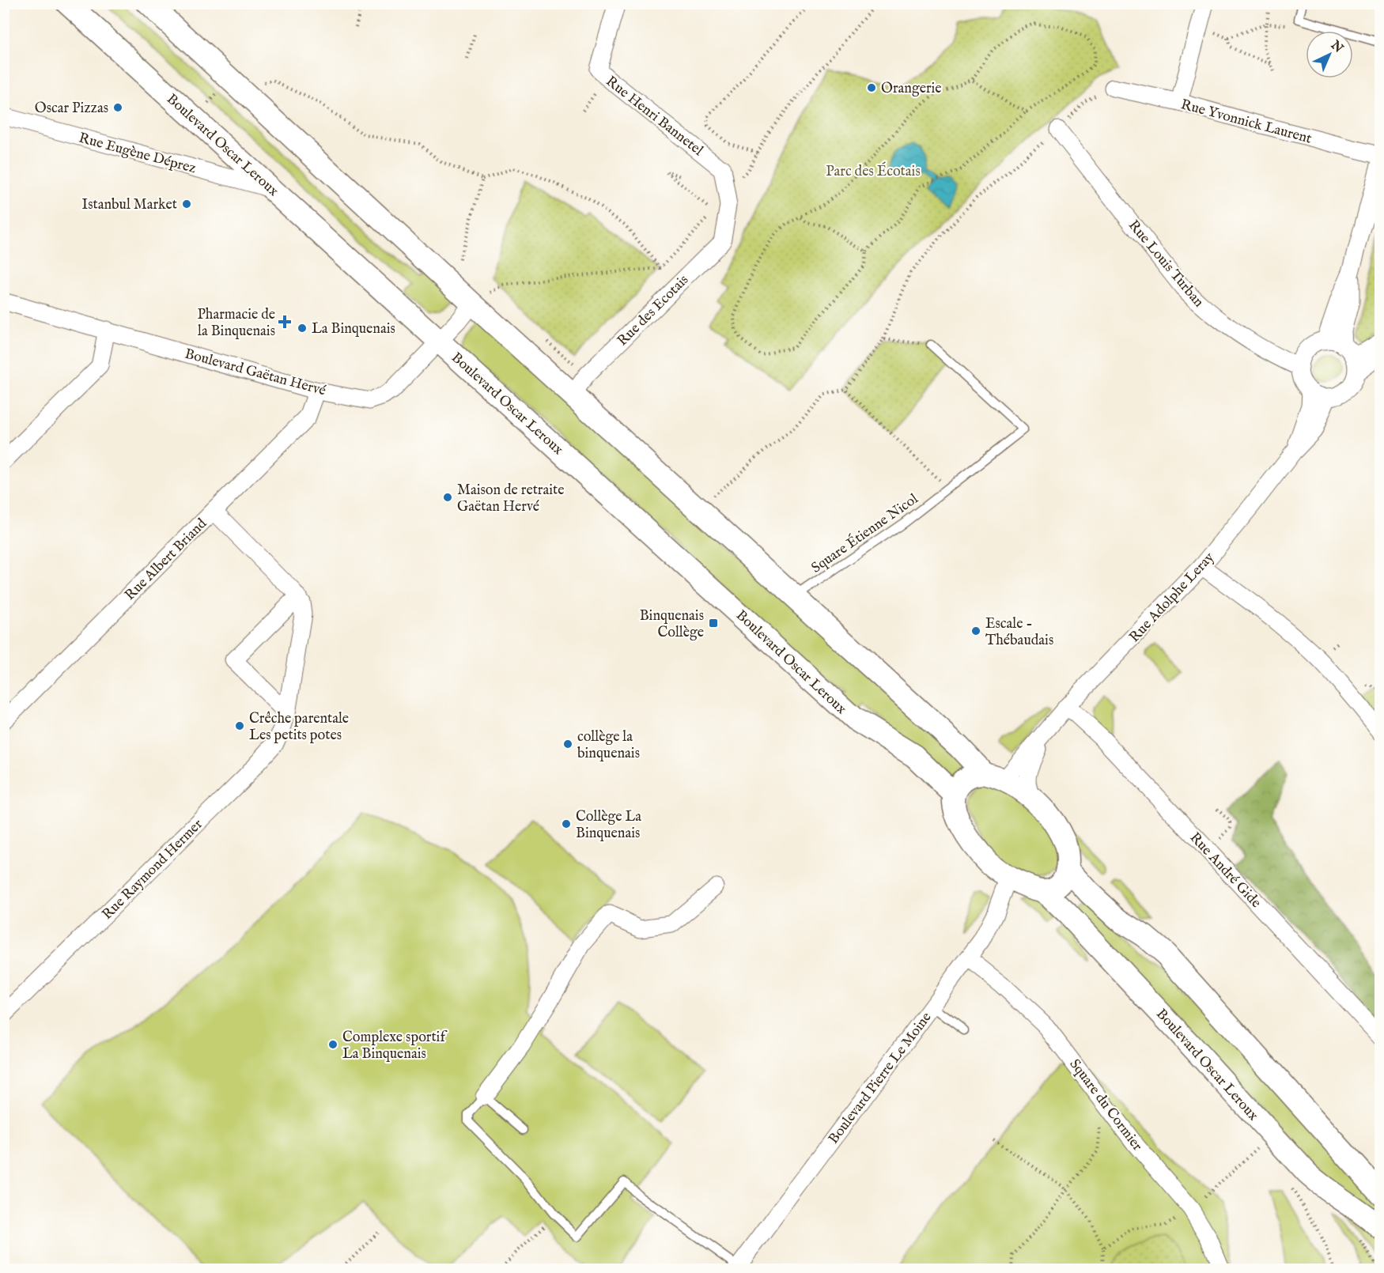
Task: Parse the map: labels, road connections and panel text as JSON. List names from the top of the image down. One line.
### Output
{"streets":{"main road":["Boulevard Oscar Leroux"],"street":["Rue Henri Bannetel","Rue Yvonnick Laurent","Rue Eugène Déprez","Rue Louis Turban","Rue des Ecotais","Boulevard Gaëtan Hervé","Rue Albert Briand","Rue Adolphe Leray","Rue Raymond Hermer","Rue André Gide","Boulevard Pierre Le Moine","Square du Cormier"],"lane":["Square Étienne Nicol"]},"crossings":[["Rue Henri Bannetel","Rue des Ecotais"],["Boulevard Oscar Leroux","Rue Eugène Déprez"],["Boulevard Oscar Leroux","Boulevard Gaëtan Hervé"],["Rue Louis Turban","Rue Adolphe Leray"],["Boulevard Gaëtan Hervé","Rue Albert Briand"],["Rue Adolphe Leray","Rue André Gide"],["Boulevard Pierre Le Moine","Square du Cormier"]],"parks":["Parc des Écotais"],"places":{"other":["Orangerie","Oscar Pizzas","Istanbul Market","La Binquenais","Maison de retraite Gaëtan Hervé","Escale - Thébaudais","Crêche parentale Les petits potes","collège la binquenais","Collège La Binquenais","Complexe sportif La Binquenais"],"health":["Pharmacie de la Binquenais"],"transit":["Binquenais Collège"]},"north":"top right"}
